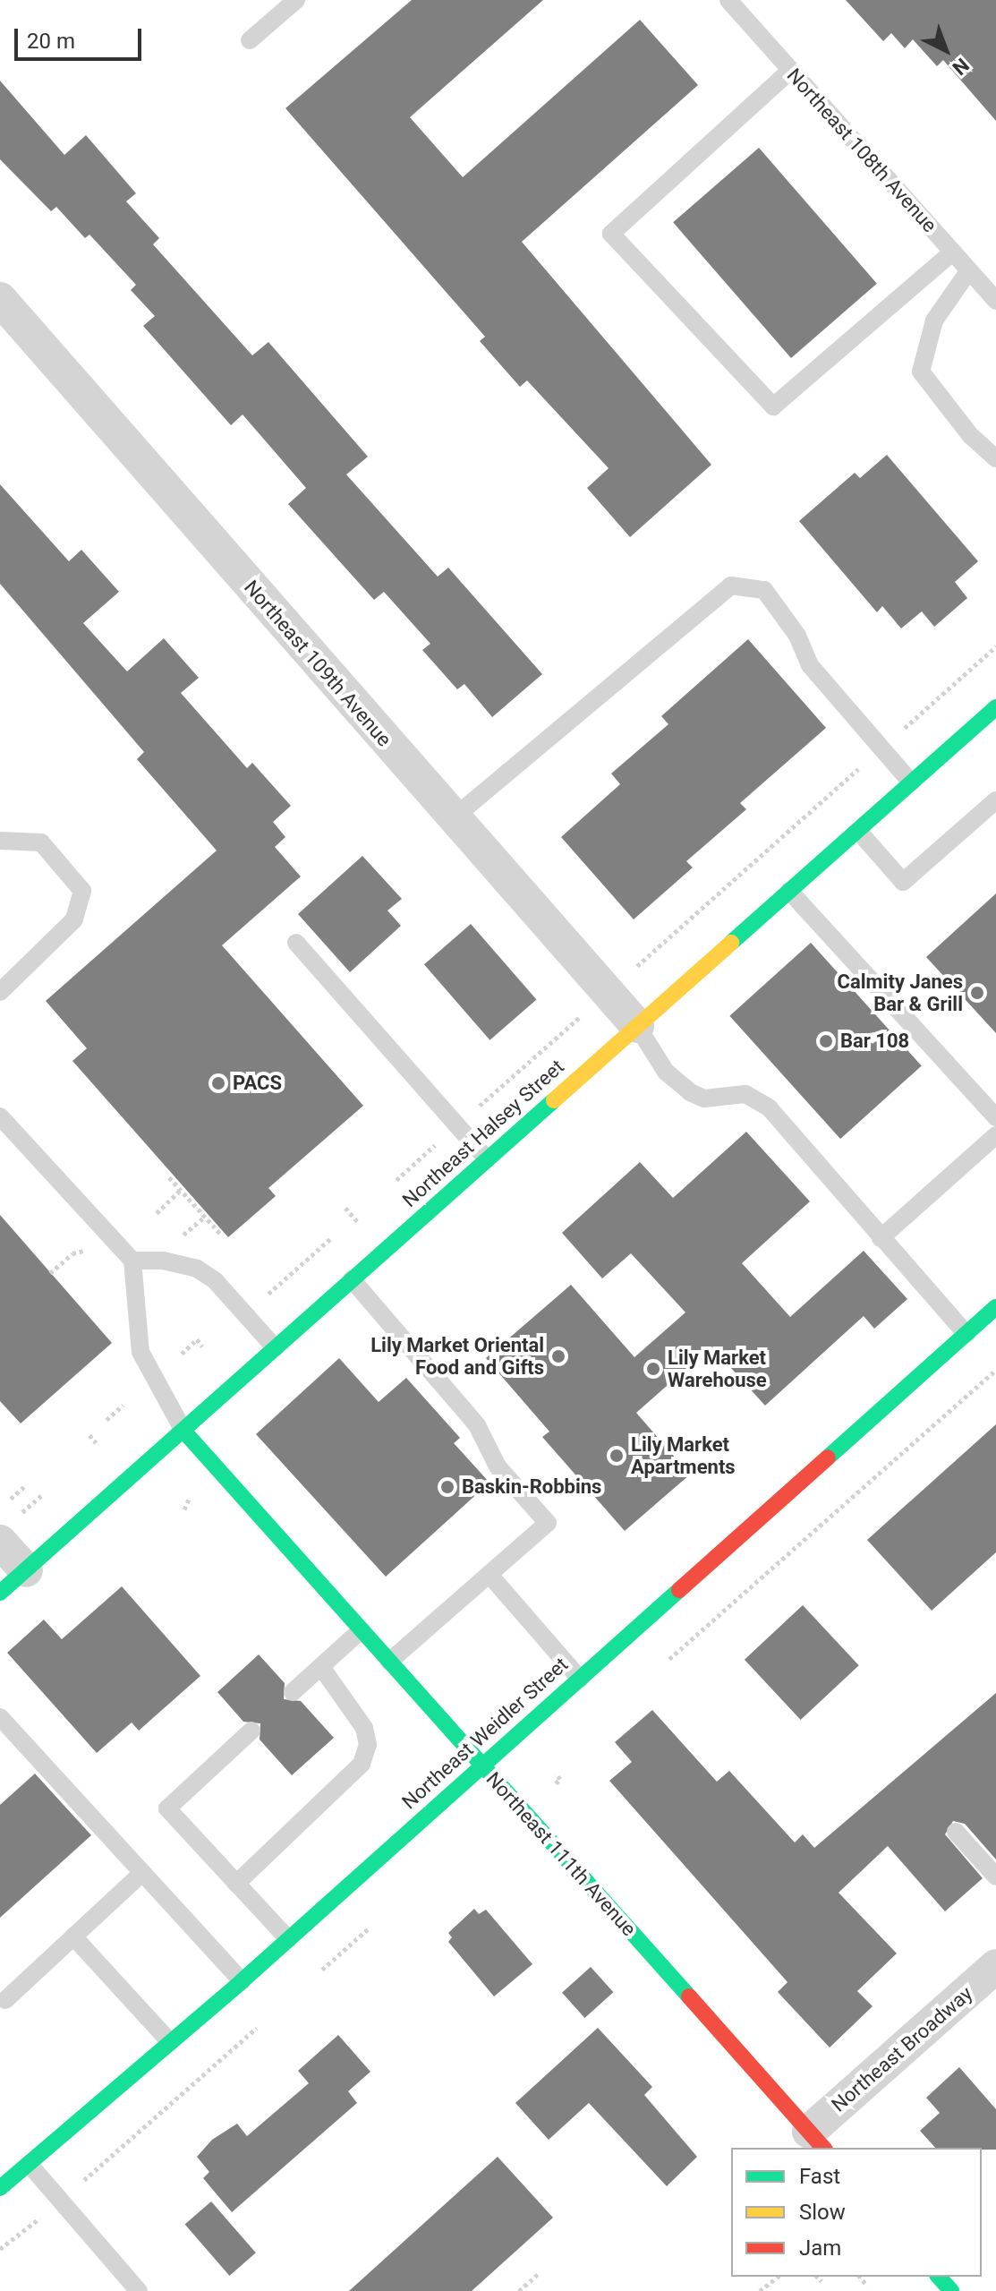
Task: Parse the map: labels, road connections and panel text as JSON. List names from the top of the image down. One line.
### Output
{"streets":{"main road":["Northeast Halsey Street","Northeast Weidler Street","Northeast 111th Avenue"],"street":["Northeast 109th Avenue","Northeast Broadway"],"lane":["Northeast 108th Avenue"]},"crossings":[["Northeast 109th Avenue","Northeast Halsey Street"],["Northeast Halsey Street","Northeast 111th Avenue"],["Northeast Weidler Street","Northeast 111th Avenue"],["Northeast 111th Avenue","Northeast Broadway"]],"places":["Calmity Janes Bar & Grill","Bar 108","PACS","Lily Market Oriental Food and Gifts","Lily Market Warehouse","Lily Market Apartments","Baskin-Robbins"],"legend":["Fast","Slow","Jam"],"scale_bar":"20 m","north":"bottom right"}
